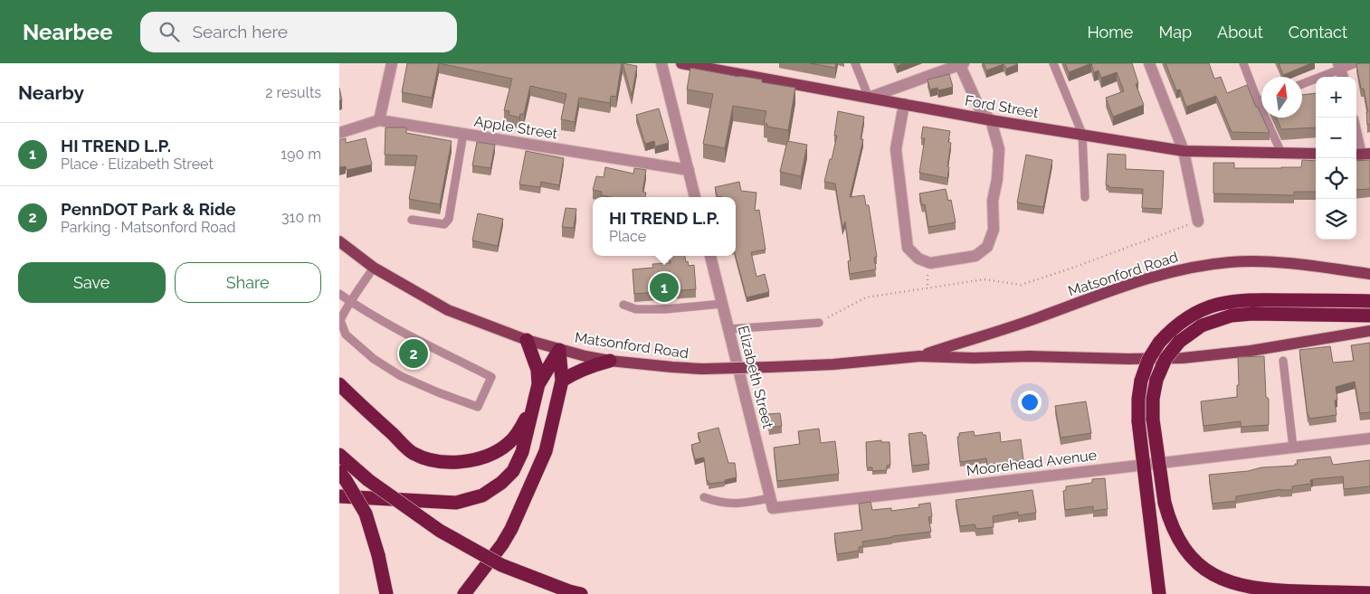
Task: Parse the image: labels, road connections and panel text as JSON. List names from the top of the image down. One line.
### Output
{"streets":{"main road":["Ford Street","Matsonford Road"],"street":["Apple Street","Elizabeth Street","Moorehead Avenue"]},"crossings":[["Elizabeth Street","Moorehead Avenue"]],"north":"top","page":{"header":"Nearbee","search":"Search here","nav":["Home","Map","About","Contact"],"heading":["Nearby","2 results"],"map_buttons":["+","−"],"list":[{"mark":"1","name":"HI TREND L.P.","note":"Place · Elizabeth Street","value":"190 m"},{"mark":"2","name":"PennDOT Park & Ride","note":"Parking · Matsonford Road","value":"310 m"}],"popup":["HI TREND L.P.","Place"],"buttons":["Save","Share"],"pins":["1","2"]}}
